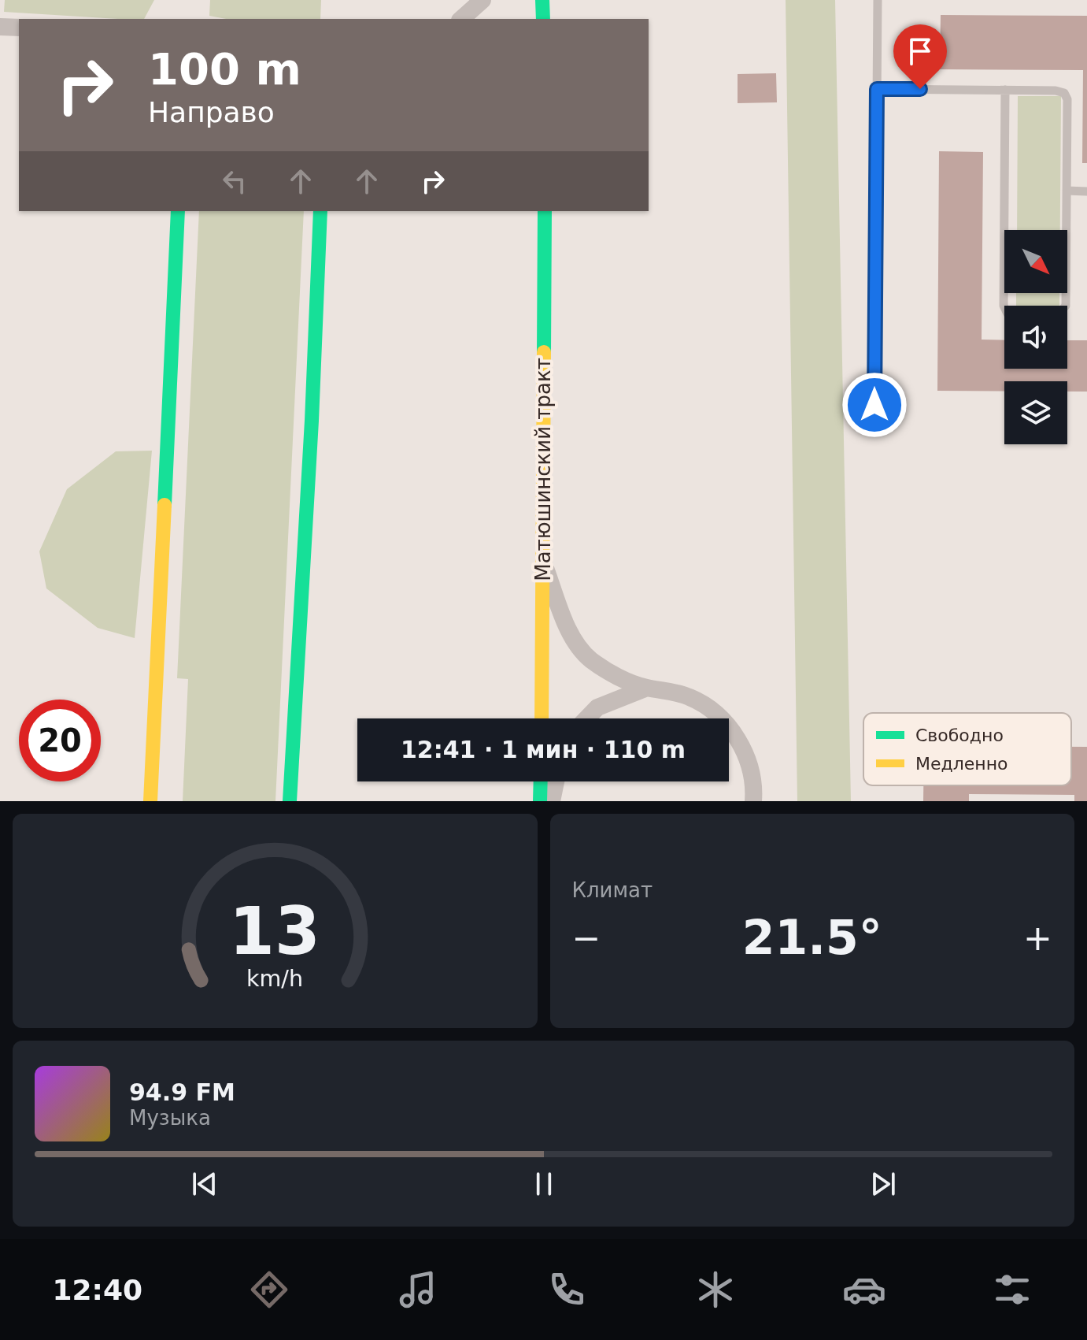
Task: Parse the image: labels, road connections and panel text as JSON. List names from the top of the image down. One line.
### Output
{"streets":{"street":["Матюшинский тракт"]},"legend":["Свободно","Медленно"],"north":"bottom right","page":{"turn":["100 m","Направо"],"limit":"20","trip":"12:41 · 1 мин · 110 m","tile":"Климат","heat":["−","21.5°","+"],"song":["94.9 FM","Музыка"],"tabs":"12:40","gauge":["13","km/h"]}}
